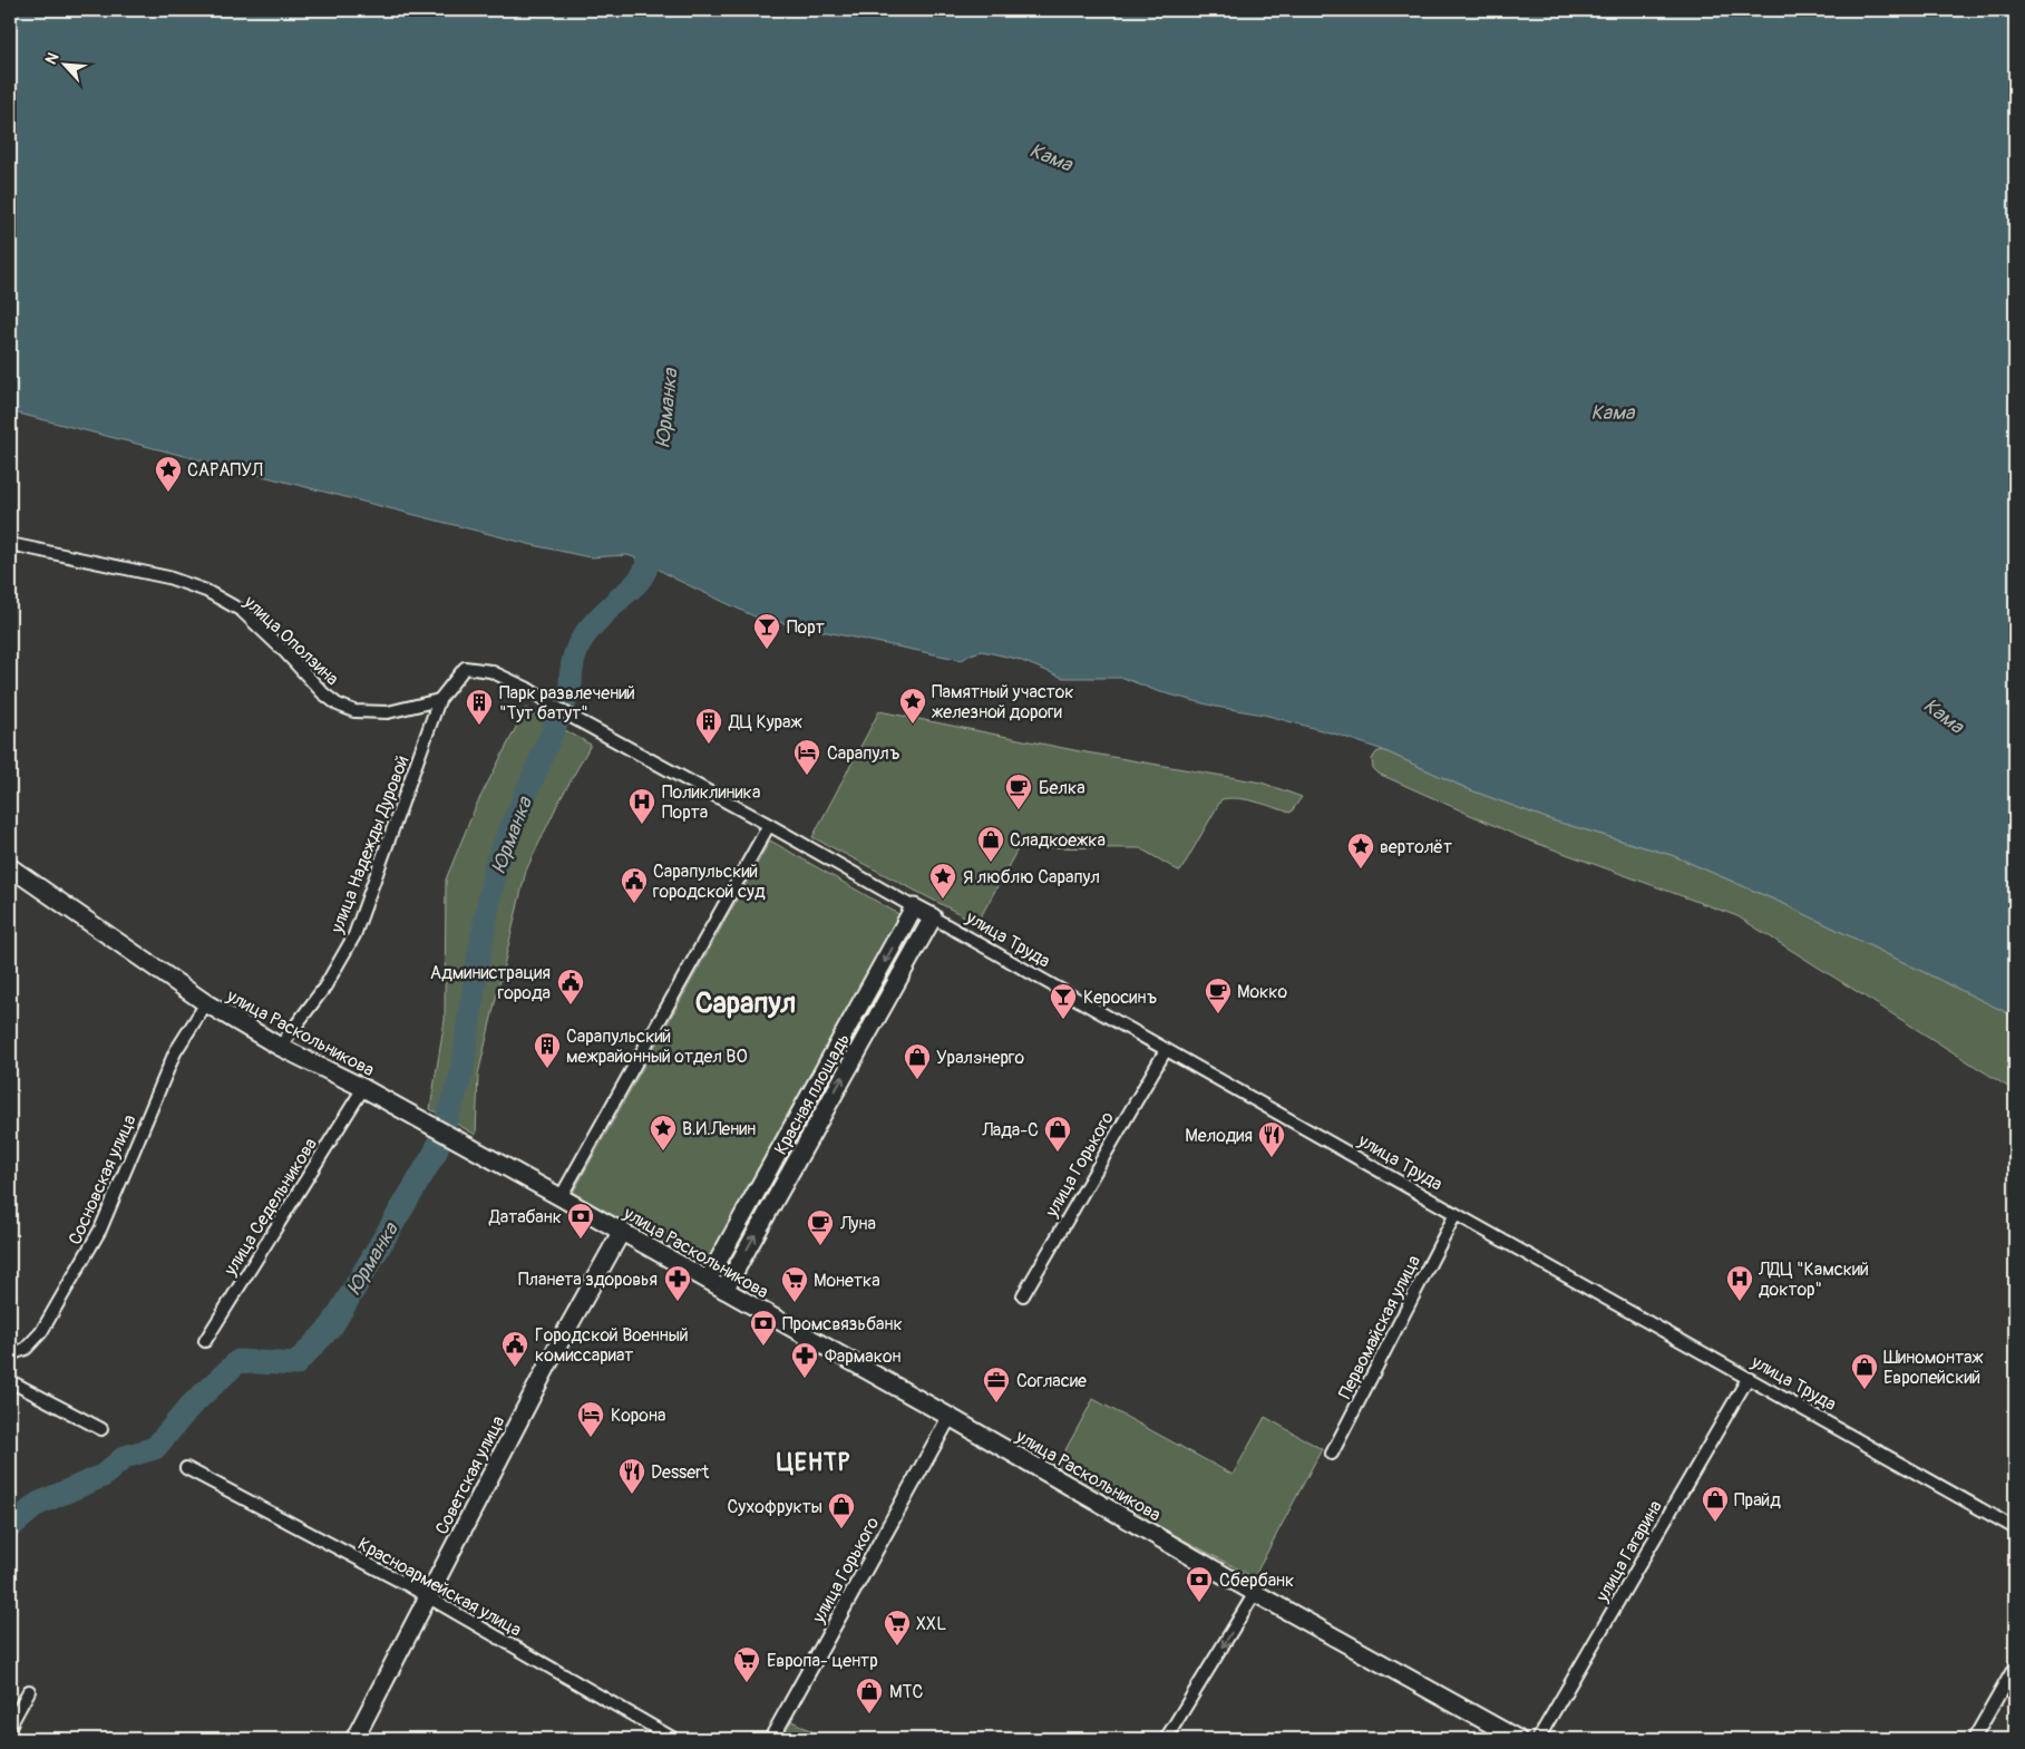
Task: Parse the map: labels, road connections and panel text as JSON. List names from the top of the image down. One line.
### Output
{"streets":{"main road":["улица Труда","улица Раскольникова","Красная площадь","Советская улица"],"street":["улица Оползина","улица Надежды Дуровой","улица Горького","Сосновская улица","улица Седельникова","Первомайская улица","улица Гагарина","Красноармейская улица"]},"crossings":[["улица Оползина","улица Надежды Дуровой"],["улица Надежды Дуровой","улица Раскольникова"],["улица Труда","Красная площадь"],["улица Труда","улица Горького"],["улица Труда","Первомайская улица"],["улица Труда","улица Гагарина"],["улица Раскольникова","Красная площадь"],["улица Раскольникова","улица Горького"],["улица Раскольникова","Сосновская улица"],["улица Раскольникова","улица Седельникова"],["улица Раскольникова","Советская улица"],["Советская улица","Красноармейская улица"]],"districts":["Сарапул","ЦЕНТР"],"water":["Кама","Юрманка"],"places":{"place":["САРАПУЛ","Памятный участок железной дороги","вертолёт","Я люблю Сарапул","В.И.Ленин"],"bar":["Порт","Керосинъ"],"building":["Парк развлечений \"Тут батут\"","ДЦ Кураж","Сарапульский межрайонный отдел ВО"],"hotel":["Сарапулъ","Корона"],"cafe":["Белка","Мокко","Луна"],"hospital":["Поликлиника Порта","ЛДЦ \"Камский доктор\""],"shop":["Сладкоежка","Уралэнерго","Лада-С","Шиномонтаж Европейский","Прайд","Сухофрукты","МТС"],"public building":["Сарапульский городской суд","Администрация города","Городской Военный комиссариат"],"restaurant":["Мелодия","Dessert"],"bank":["Датабанк","Промсвязьбанк","Сбербанк"],"pharmacy":["Планета здоровья","Фармакон"],"supermarket":["Монетка","XXL","Европа- центр"],"office":["Согласие"]},"north":"top left"}
